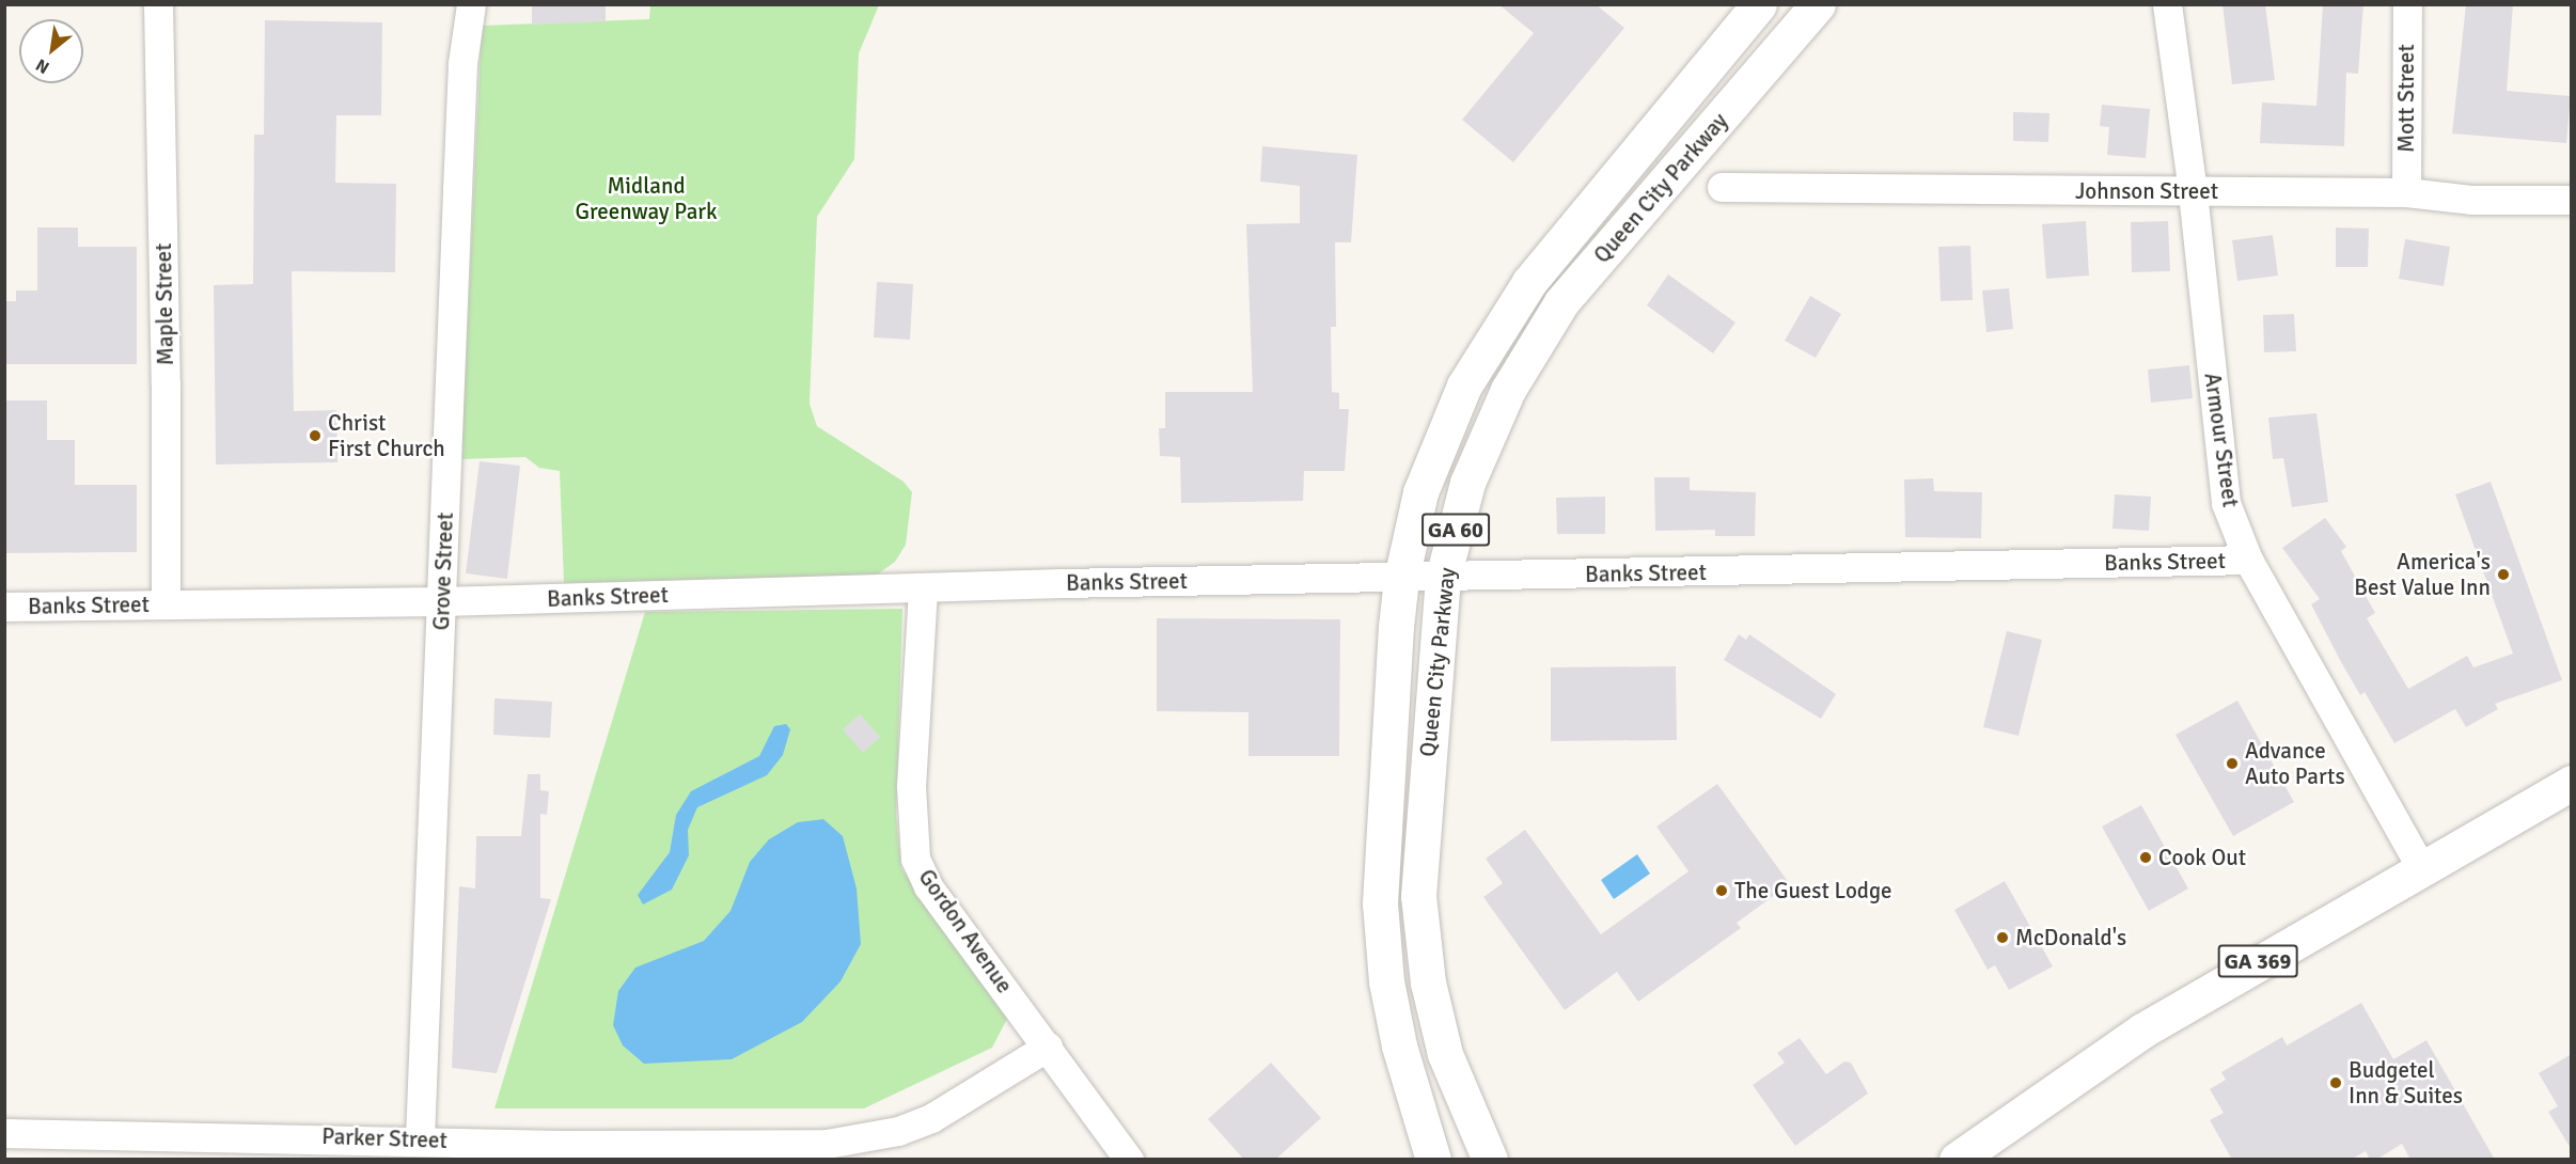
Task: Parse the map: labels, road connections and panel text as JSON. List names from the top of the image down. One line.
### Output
{"streets":{"main road":["Queen City Parkway","GA 60","GA 369"],"street":["Mott Street","Johnson Street","Maple Street","Armour Street","Banks Street","Grove Street","Gordon Avenue","Parker Street"]},"crossings":[["Mott Street","Johnson Street"],["Queen City Parkway","Banks Street"],["Johnson Street","Armour Street"],["Maple Street","Banks Street"],["Armour Street","Banks Street"],["Armour Street","GA 369"],["Banks Street","Grove Street"],["Banks Street","Gordon Avenue"],["Grove Street","Parker Street"],["Gordon Avenue","Parker Street"]],"parks":["Midland Greenway Park"],"places":["Christ First Church","America's Best Value Inn","Advance Auto Parts","Cook Out","The Guest Lodge","McDonald's","Budgetel Inn & Suites"],"north":"bottom left"}
